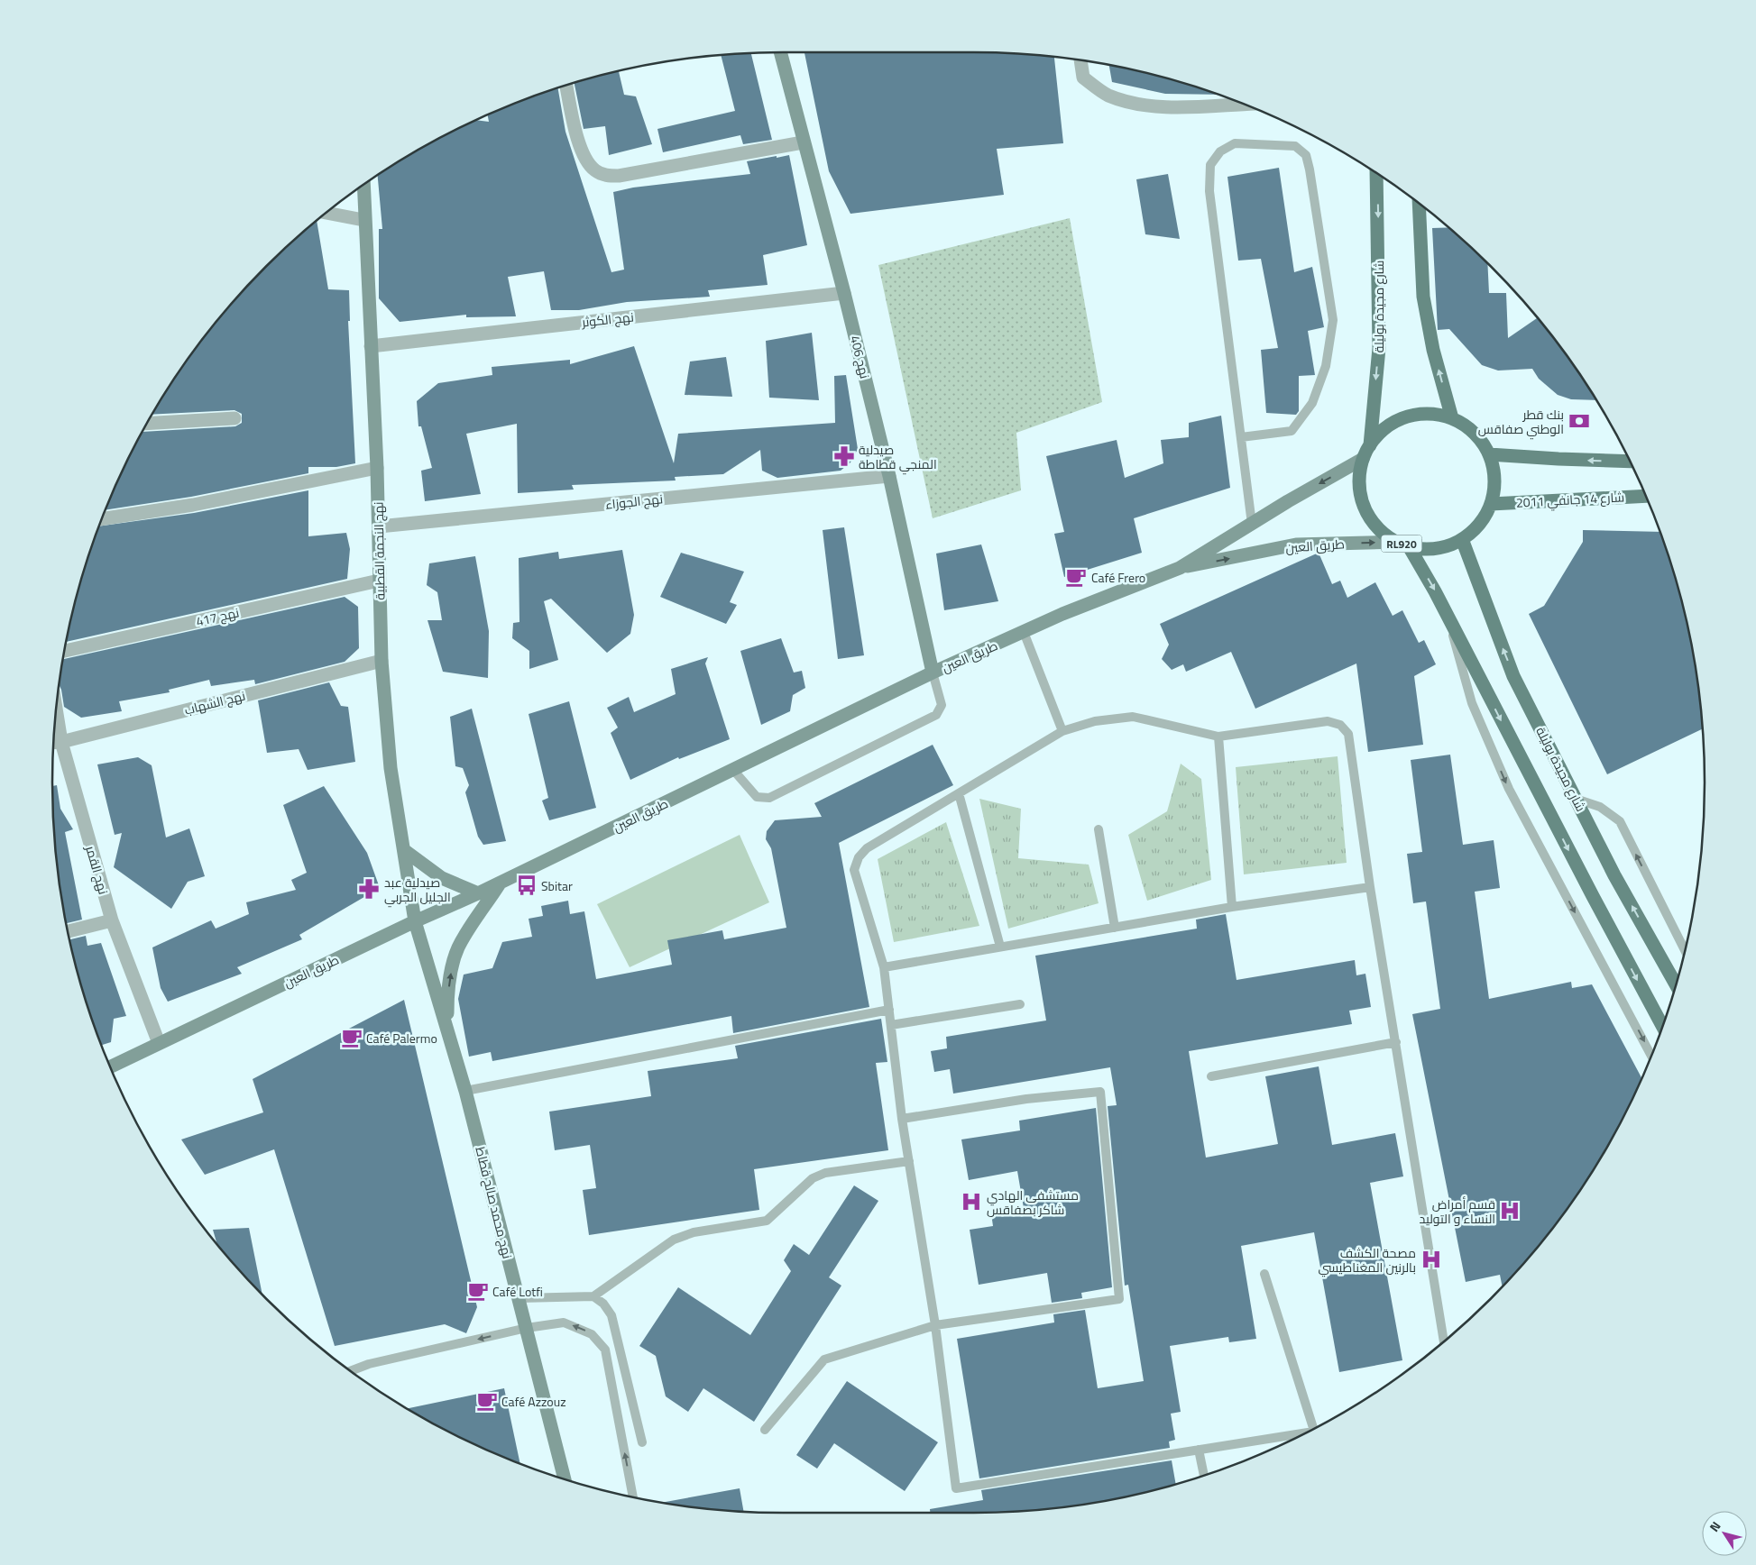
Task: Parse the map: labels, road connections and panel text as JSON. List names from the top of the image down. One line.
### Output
{"streets":{"main road":["شارع مجيدة بوليلة","شارع 14 جانفي 2011","RL920"],"street":["نهج الكوثر","نهج 406","نهج الجوزاء","طريق العين","نهج النجمة القطبية","نهج 417","نهج الشهاب","نهج القمر","نهج محمد صالح قطاط"]},"crossings":[["شارع مجيدة بوليلة","شارع 14 جانفي 2011"],["شارع مجيدة بوليلة","RL920"],["شارع مجيدة بوليلة","طريق العين"],["نهج الكوثر","نهج 406"],["نهج الكوثر","نهج النجمة القطبية"],["نهج 406","نهج الجوزاء"],["نهج 406","طريق العين"],["شارع 14 جانفي 2011","RL920"],["شارع 14 جانفي 2011","طريق العين"],["نهج الجوزاء","نهج النجمة القطبية"],["RL920","طريق العين"],["طريق العين","نهج النجمة القطبية"],["طريق العين","نهج القمر"],["طريق العين","نهج محمد صالح قطاط"],["نهج النجمة القطبية","نهج 417"],["نهج النجمة القطبية","نهج الشهاب"],["نهج النجمة القطبية","نهج محمد صالح قطاط"],["نهج الشهاب","نهج القمر"]],"places":{"bank":["بنك قطر الوطني صفاقس"],"pharmacy":["صيدلية المنجي قطاطة","صيدلية عبد الجليل الجربي"],"cafe":["Café Frero","Café Palermo","Café Lotfi","Café Azzouz"],"bus stop":["Sbitar"],"hospital":["مستشفى الهادي شاكر بصفاقس","قسم أمراض النساء و التوليد","مصحة الكشف بالرنين المغناطيسي"]},"north":"top left"}
